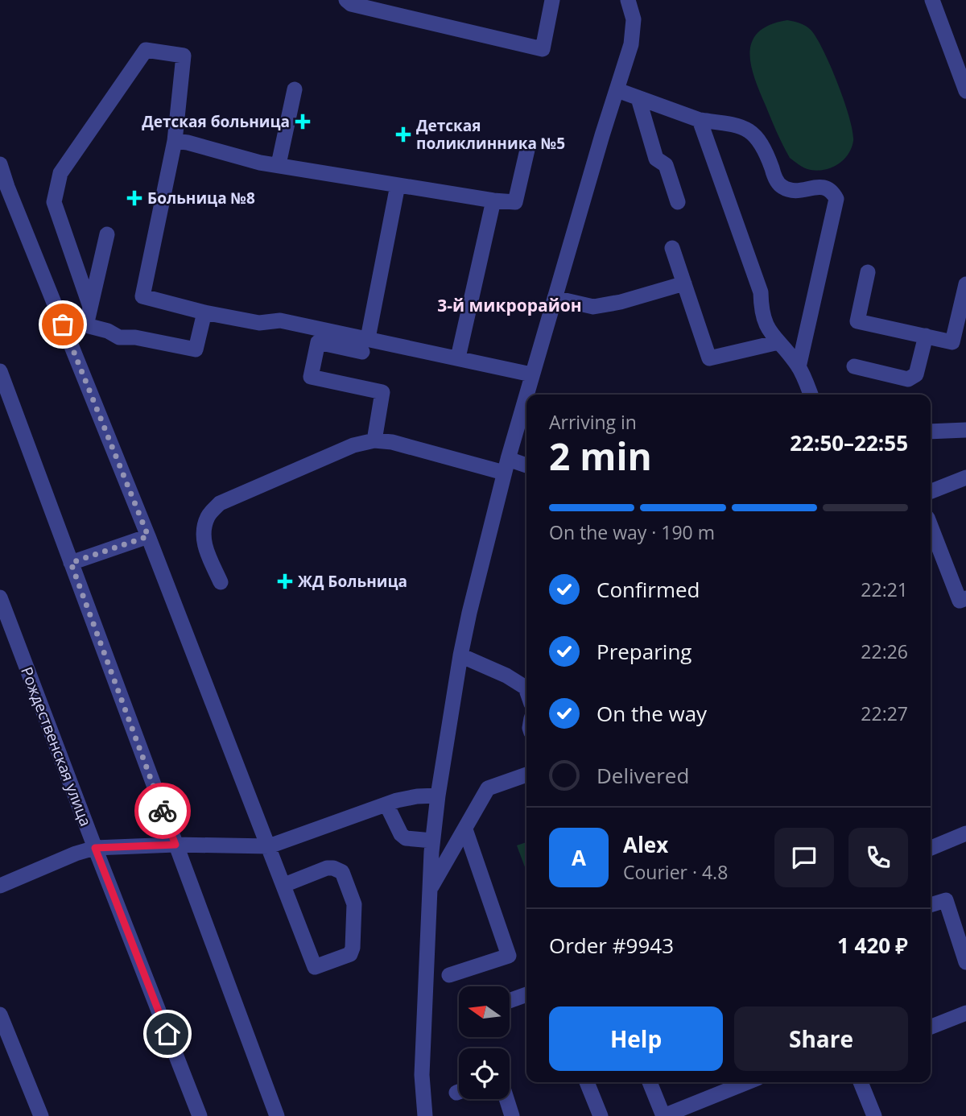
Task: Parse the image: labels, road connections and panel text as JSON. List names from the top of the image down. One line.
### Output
{"streets":{"street":["Рождественская улица"]},"districts":["3-й микрорайон"],"places":{"health":["Детская больница","Детская поликлинника №5","Больница №8","ЖД Больница"]},"north":"left","page":{"heading":["2 min","Arriving in","22:50–22:55"],"panel":["Alex","Courier · 4.8","Order #9943","1 420 ₽"],"bar":"On the way · 190 m","list":[["Confirmed","22:21"],["Preparing","22:26"],["On the way","22:27"],"Delivered"],"round":"A","buttons":["Help","Share"]}}
